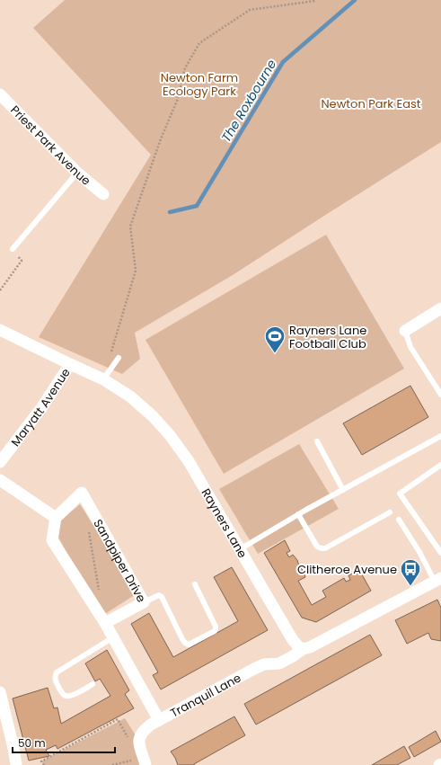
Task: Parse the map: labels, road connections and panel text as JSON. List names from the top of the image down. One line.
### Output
{"streets":{"street":["Priest Park Avenue","Maryatt Avenue","Rayners Lane","Sandpiper Drive","Tranquil Lane"]},"crossings":[["Maryatt Avenue","Rayners Lane"],["Rayners Lane","Tranquil Lane"]],"water":["The Roxbourne"],"parks":["Newton Farm Ecology Park","Newton Park East"],"places":{"sports":["Rayners Lane Football Club"],"bus stop":["Clitheroe Avenue"]},"scale_bar":"50 m"}
